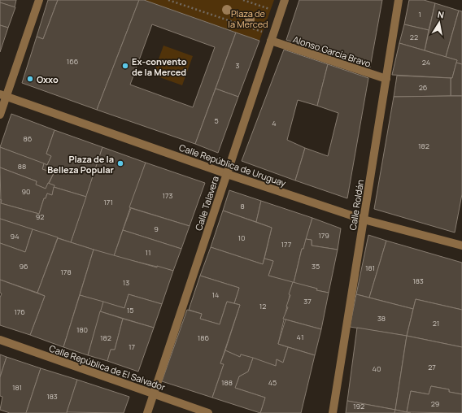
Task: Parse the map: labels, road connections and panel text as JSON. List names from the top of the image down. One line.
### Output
{"streets":{"street":["Alonso García Bravo","Calle República de Uruguay","Calle Talavera","Calle Roldán","Calle República de El Salvador"]},"crossings":[["Alonso García Bravo","Calle Talavera"],["Alonso García Bravo","Calle Roldán"],["Calle República de Uruguay","Calle Talavera"],["Calle República de Uruguay","Calle Roldán"],["Calle Talavera","Calle República de El Salvador"]],"parks":["Plaza de la Merced"],"places":["Ex-convento de la Merced","Oxxo","Plaza de la Belleza Popular"],"house_numbers":["1","22","166","24","3","26","5","4","86","182","88","90","173","171","8","92","9","179","94","10","177","11","96","35","181","178","183","13","14","37","12","15","176","38","21","180","41","182","186","17","27","40","188","45","181","183","29","192"],"north":"top"}
